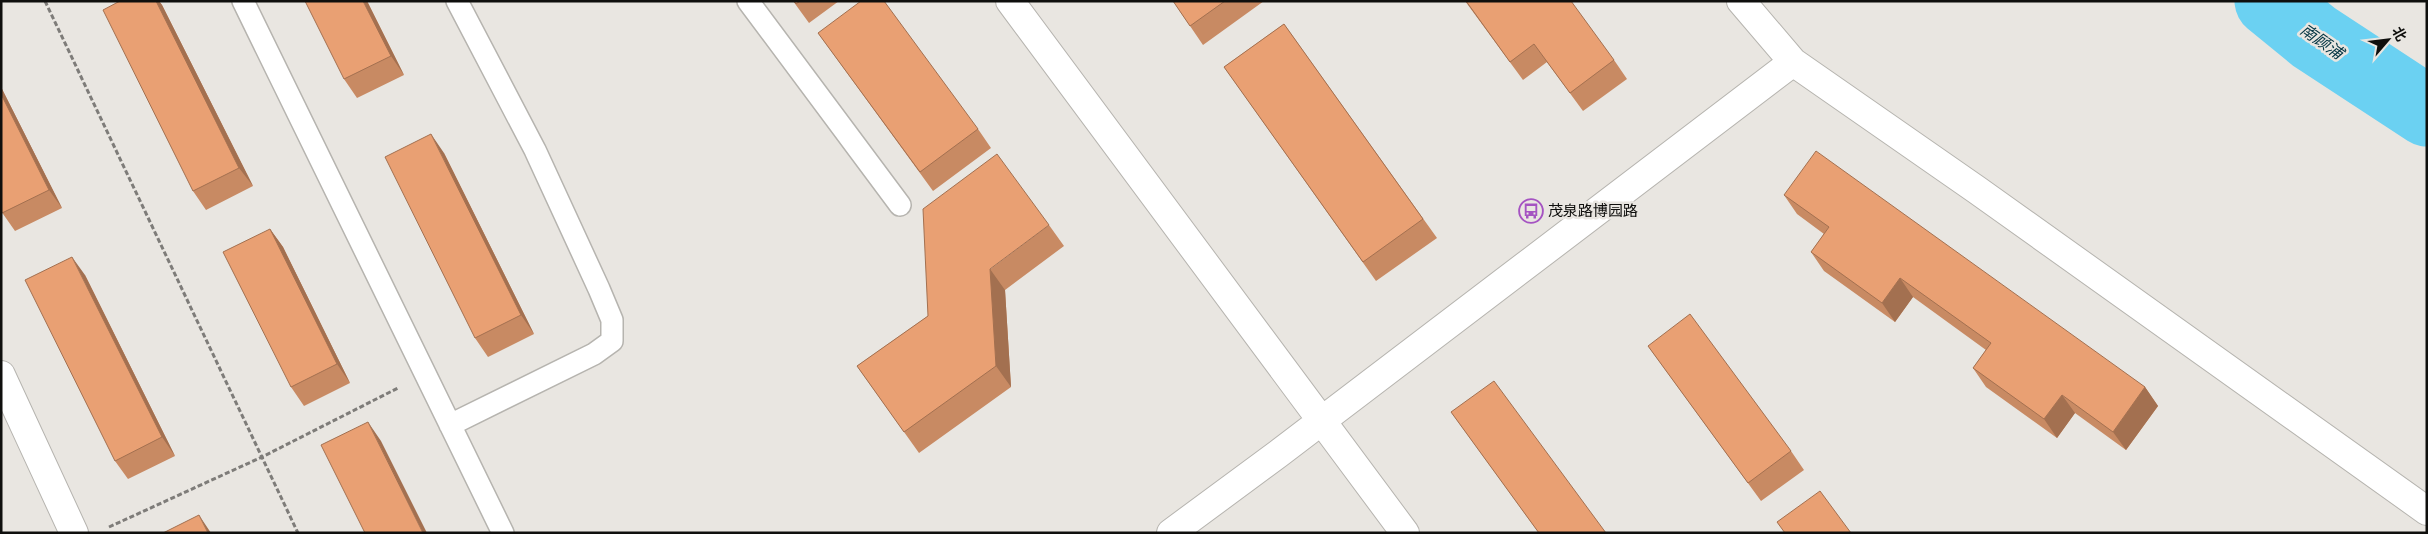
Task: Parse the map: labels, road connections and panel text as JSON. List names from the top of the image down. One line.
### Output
{"water":["南顾浦"],"places":{"bus stop":["茂泉路博园路"]},"north":"top right"}
